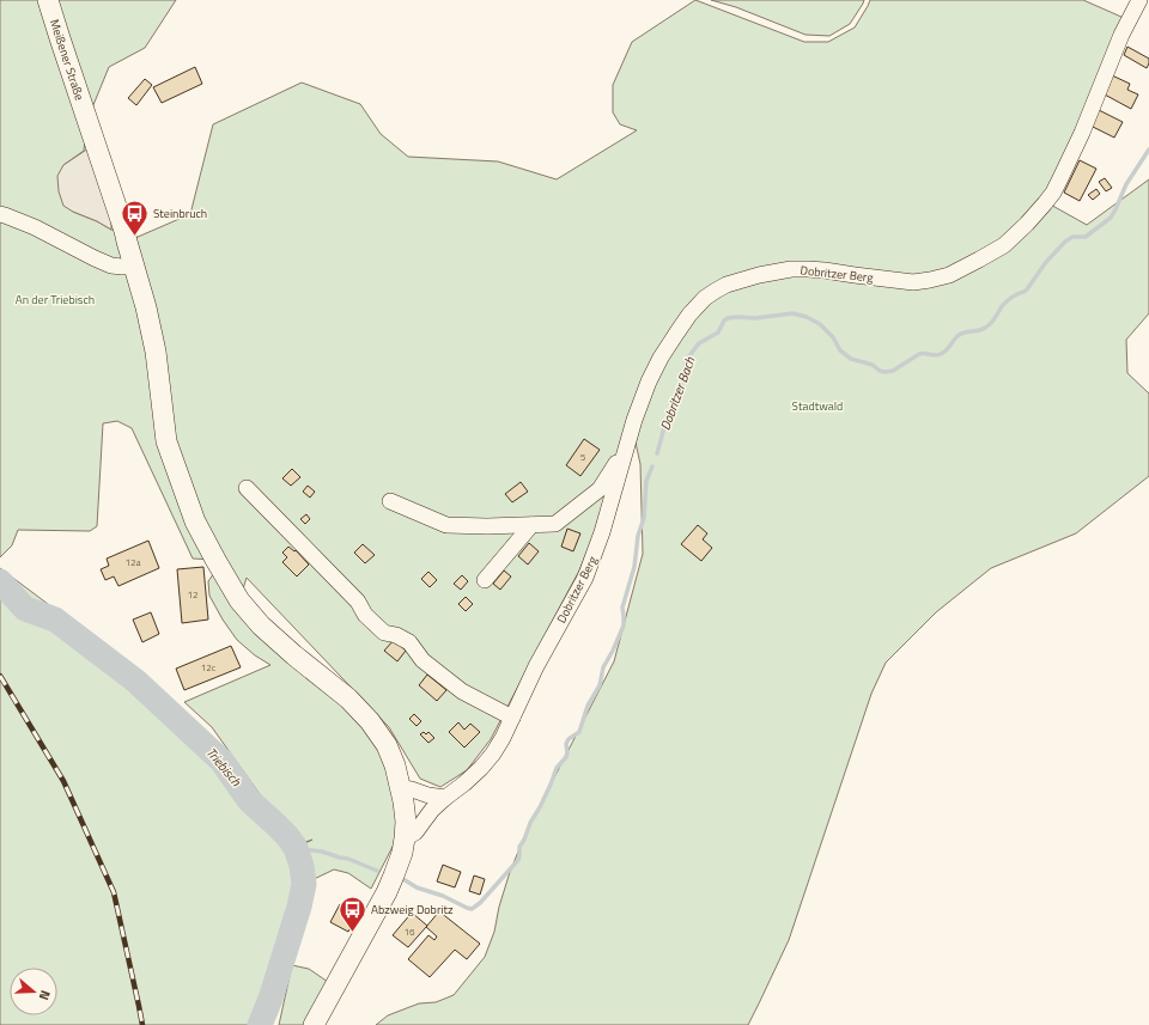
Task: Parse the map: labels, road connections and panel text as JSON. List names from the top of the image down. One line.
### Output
{"streets":{"main road":["Meißener Straße"],"street":["Dobritzer Berg"]},"crossings":[["Meißener Straße","Dobritzer Berg"]],"water":["Dobritzer Bach","Triebisch"],"parks":["An der Triebisch","Stadtwald"],"places":{"bus stop":["Steinbruch","Abzweig Dobritz"]},"house_numbers":["5","12a","12","12c","16"],"north":"right"}
